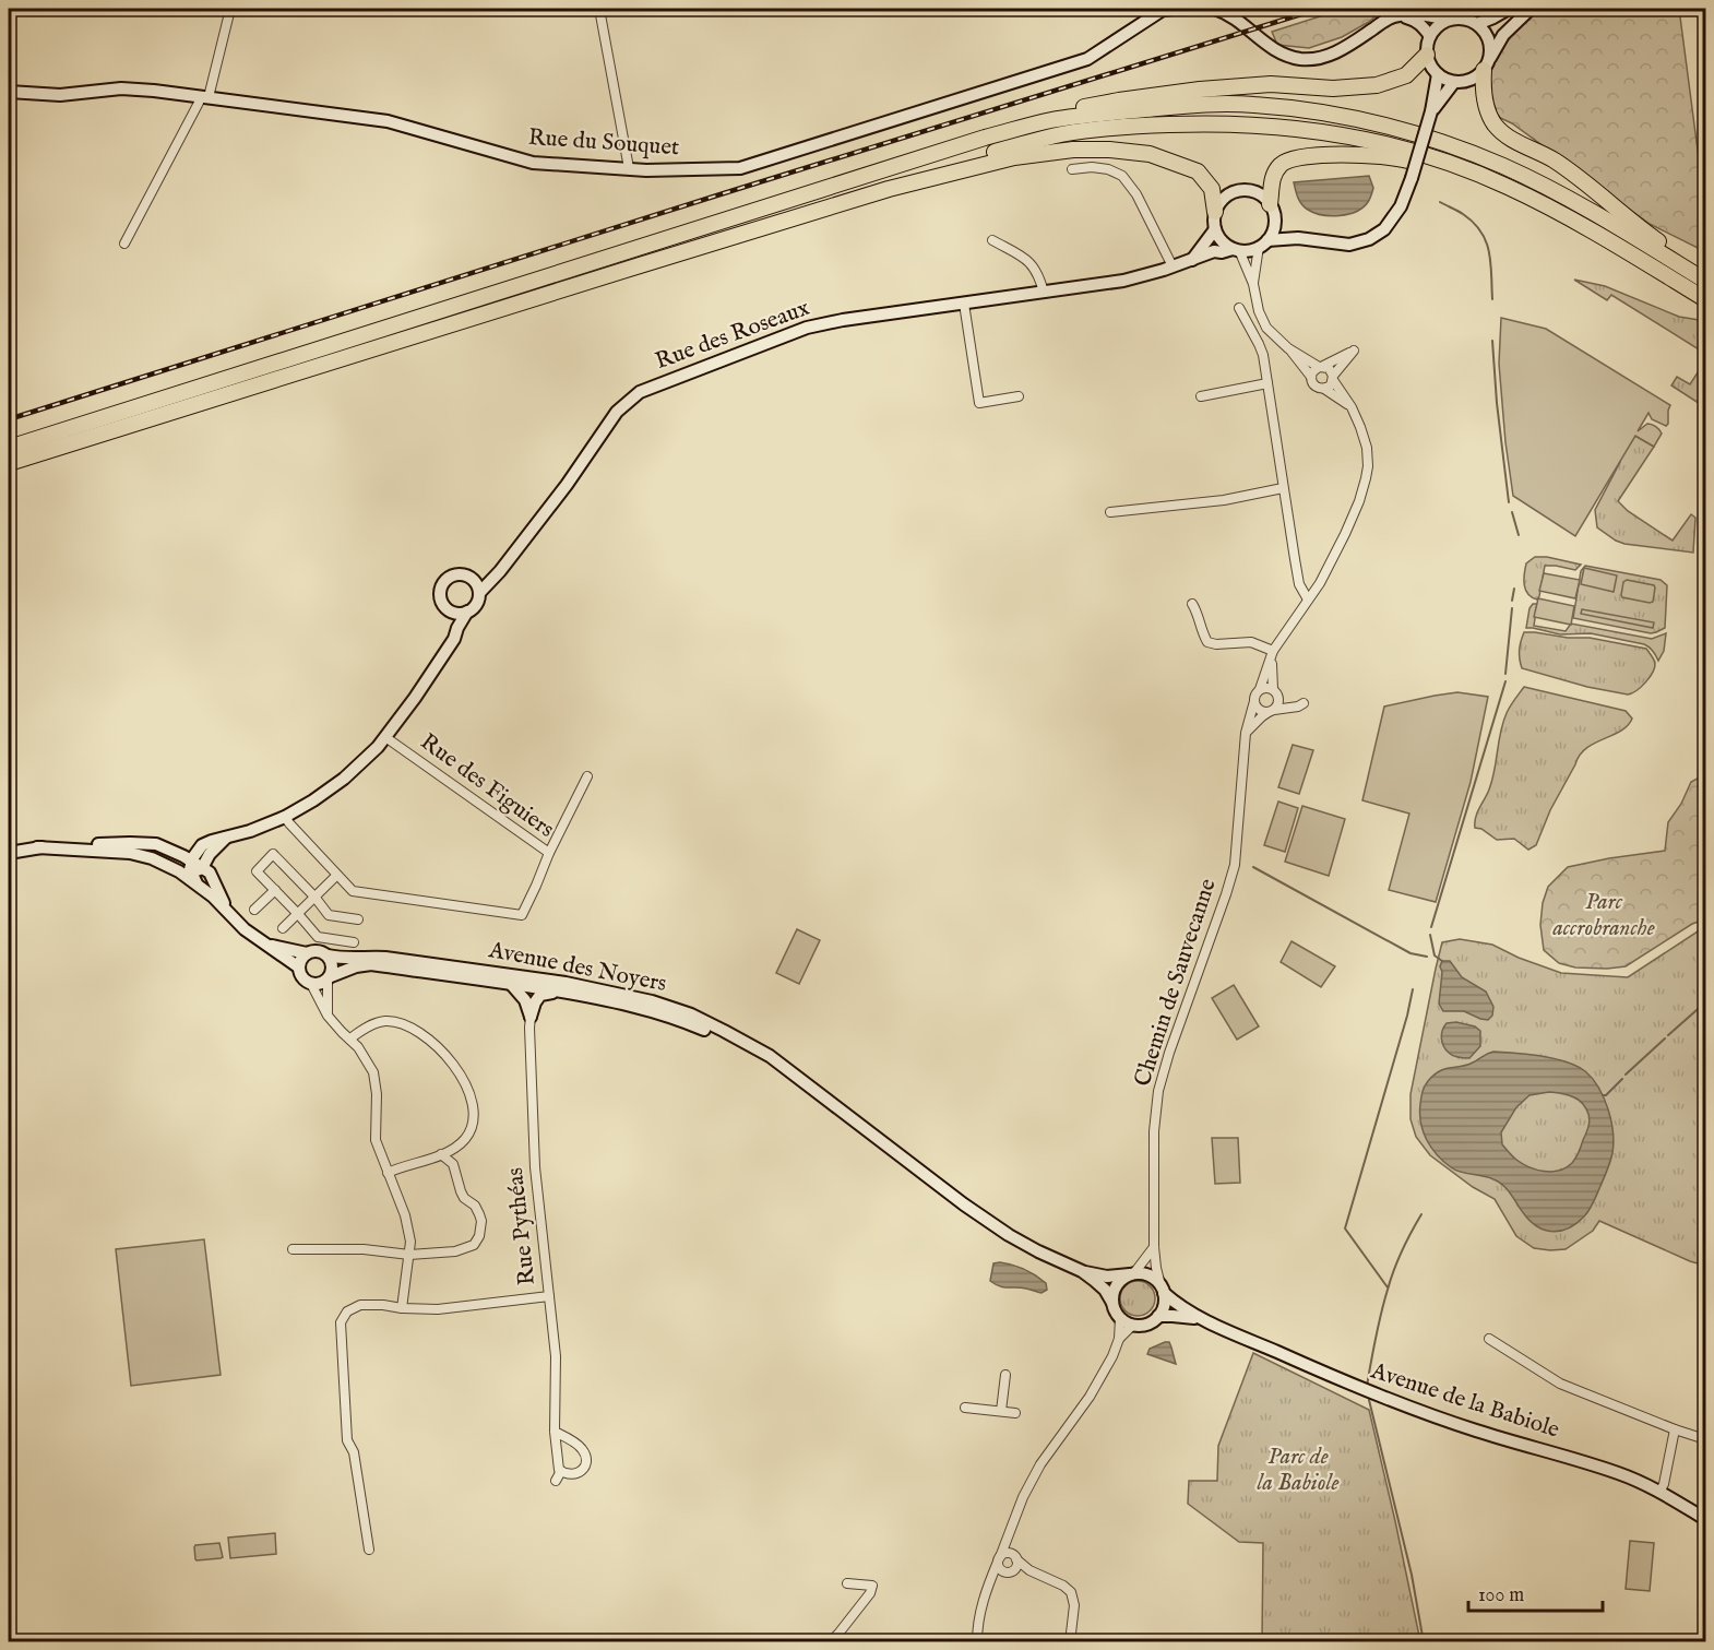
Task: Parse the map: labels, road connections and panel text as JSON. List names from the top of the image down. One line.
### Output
{"streets":{"street":["Rue du Souquet","Rue des Roseaux","Rue des Figuiers","Avenue des Noyers","Chemin de Sauvecanne","Rue Pythéas","Avenue de la Babiole"]},"crossings":[["Rue des Roseaux","Rue des Figuiers"],["Avenue des Noyers","Chemin de Sauvecanne"],["Avenue des Noyers","Avenue de la Babiole"],["Chemin de Sauvecanne","Avenue de la Babiole"]],"parks":["Parc accrobranche","Parc de la Babiole"],"scale_bar":"100 m"}
